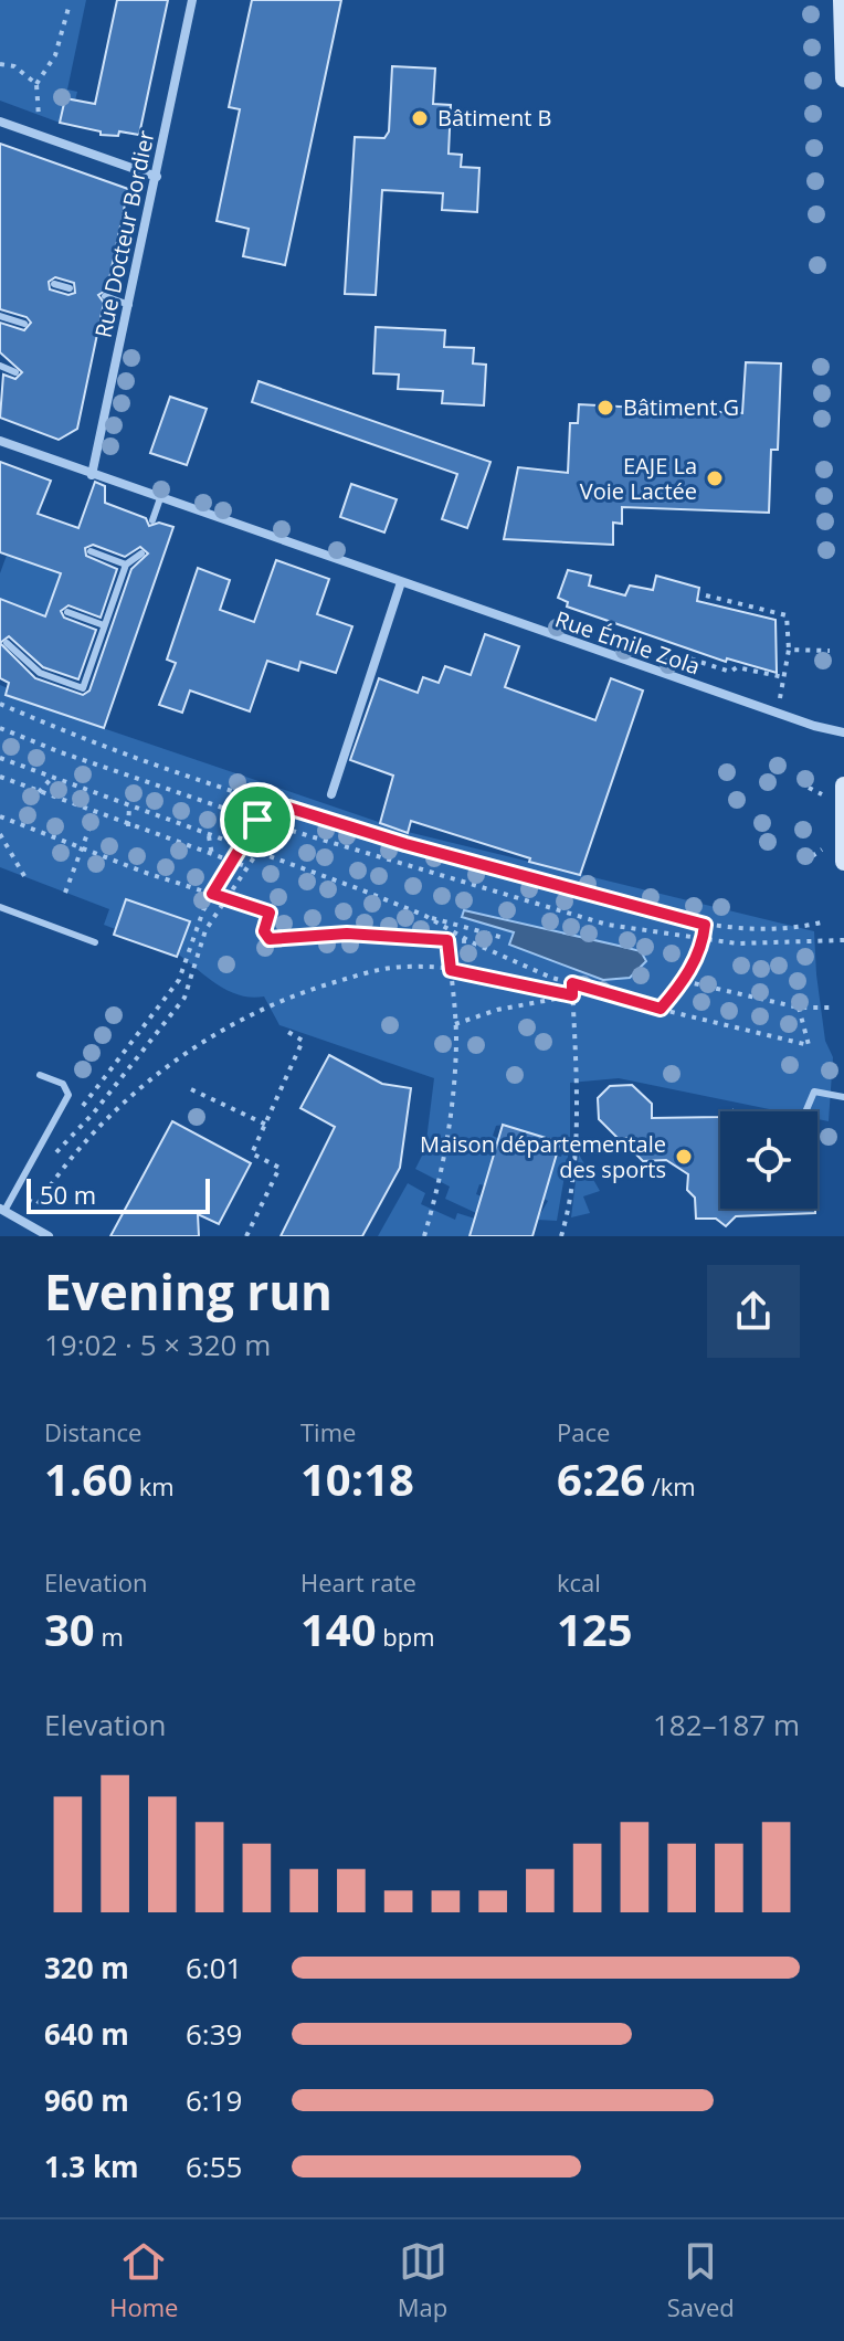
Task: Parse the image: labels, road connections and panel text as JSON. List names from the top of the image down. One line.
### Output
{"streets":{"street":["Rue Docteur Bordier","Rue Émile Zola"]},"crossings":[["Rue Docteur Bordier","Rue Émile Zola"]],"places":["Bâtiment B","Bâtiment G","EAJE La Voie Lactée","Maison départementale des sports"],"scale_bar":"50 m","page":{"scale":"50 m","heading":["Evening run","19:02 · 5 × 320 m"],"stats":[["Distance","1.60 km"],["Time","10:18"],["Pace","6:26 /km"],["Elevation","30 m"],["Heart rate","140 bpm"],["kcal","125"]],"chart":["Elevation","182–187 m"],"list":[{"name":"320 m","note":"6:01"},{"name":"640 m","note":"6:39"},{"name":"960 m","note":"6:19"},{"name":"1.3 km","note":"6:55"}],"tabs":["Home","Map","Saved"]}}
